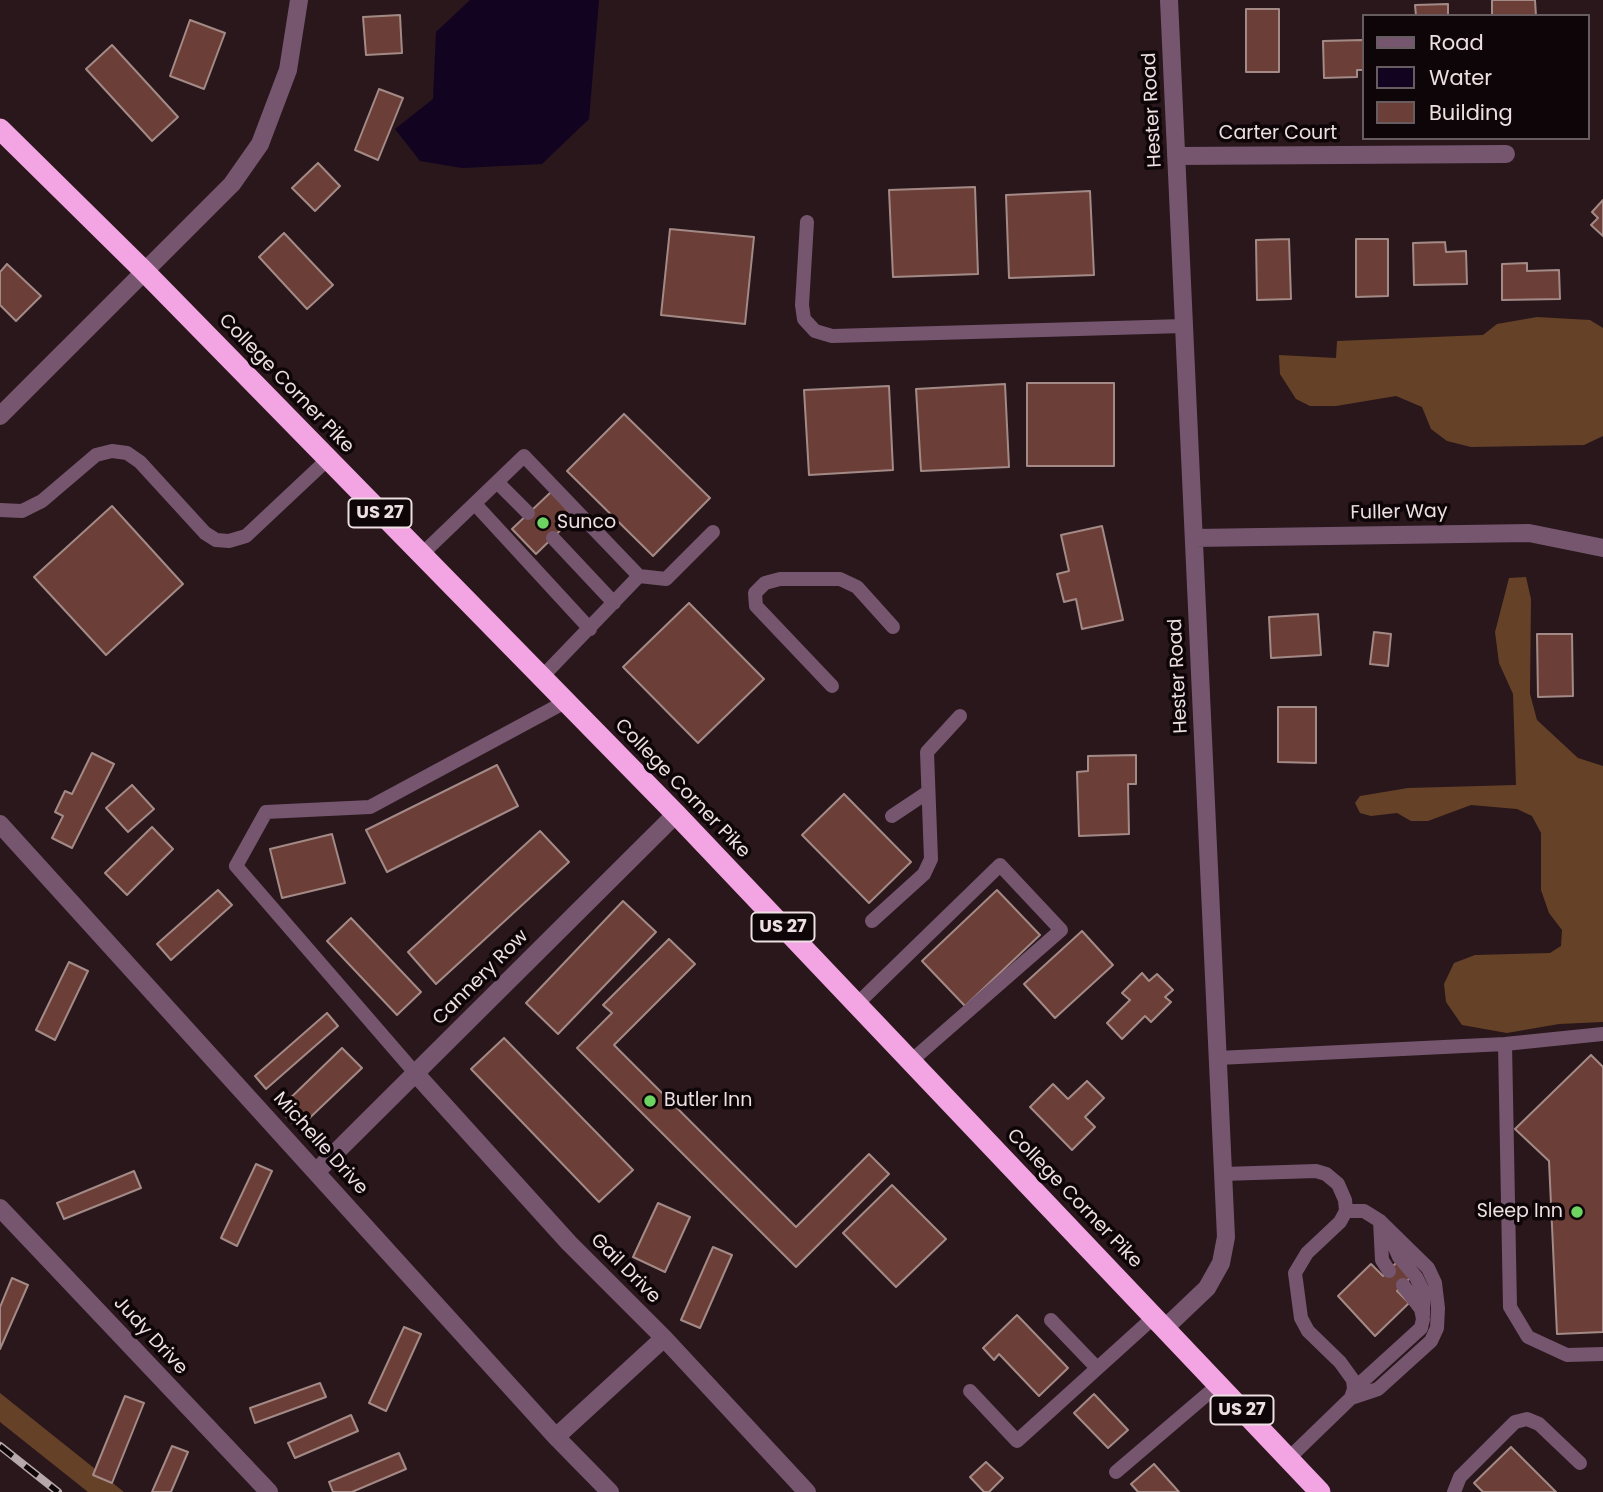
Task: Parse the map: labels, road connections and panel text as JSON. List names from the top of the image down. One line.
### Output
{"streets":{"highway":["College Corner Pike","US 27"],"street":["Hester Road","Carter Court","Fuller Way","Cannery Row","Michelle Drive","Gail Drive","Judy Drive"]},"crossings":[["Hester Road","Carter Court"],["Hester Road","College Corner Pike"],["Hester Road","Fuller Way"],["College Corner Pike","Cannery Row"],["Cannery Row","Michelle Drive"],["Cannery Row","Gail Drive"]],"places":["Sunco","Butler Inn","Sleep Inn"],"legend":["Road","Water","Building"]}
